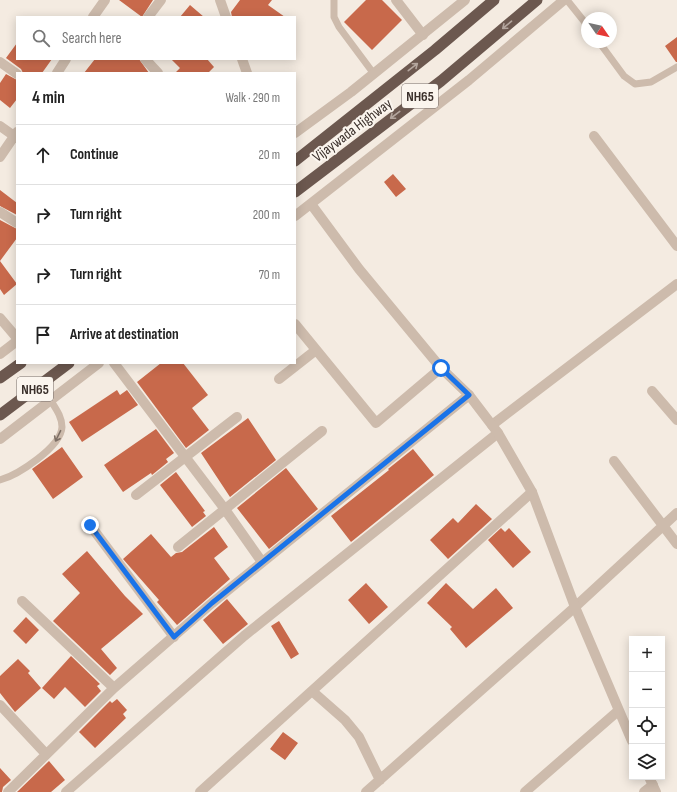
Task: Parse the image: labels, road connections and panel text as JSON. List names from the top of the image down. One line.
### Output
{"streets":{"highway":["NH65","Vijaywada Highway"]},"north":"bottom right","page":{"search":"Search here","heading":["4 min","Walk · 290 m"],"list":[["Continue","20 m"],["Turn right","200 m"],["Turn right","70 m"],"Arrive at destination"],"map_buttons":["+","−"]}}
